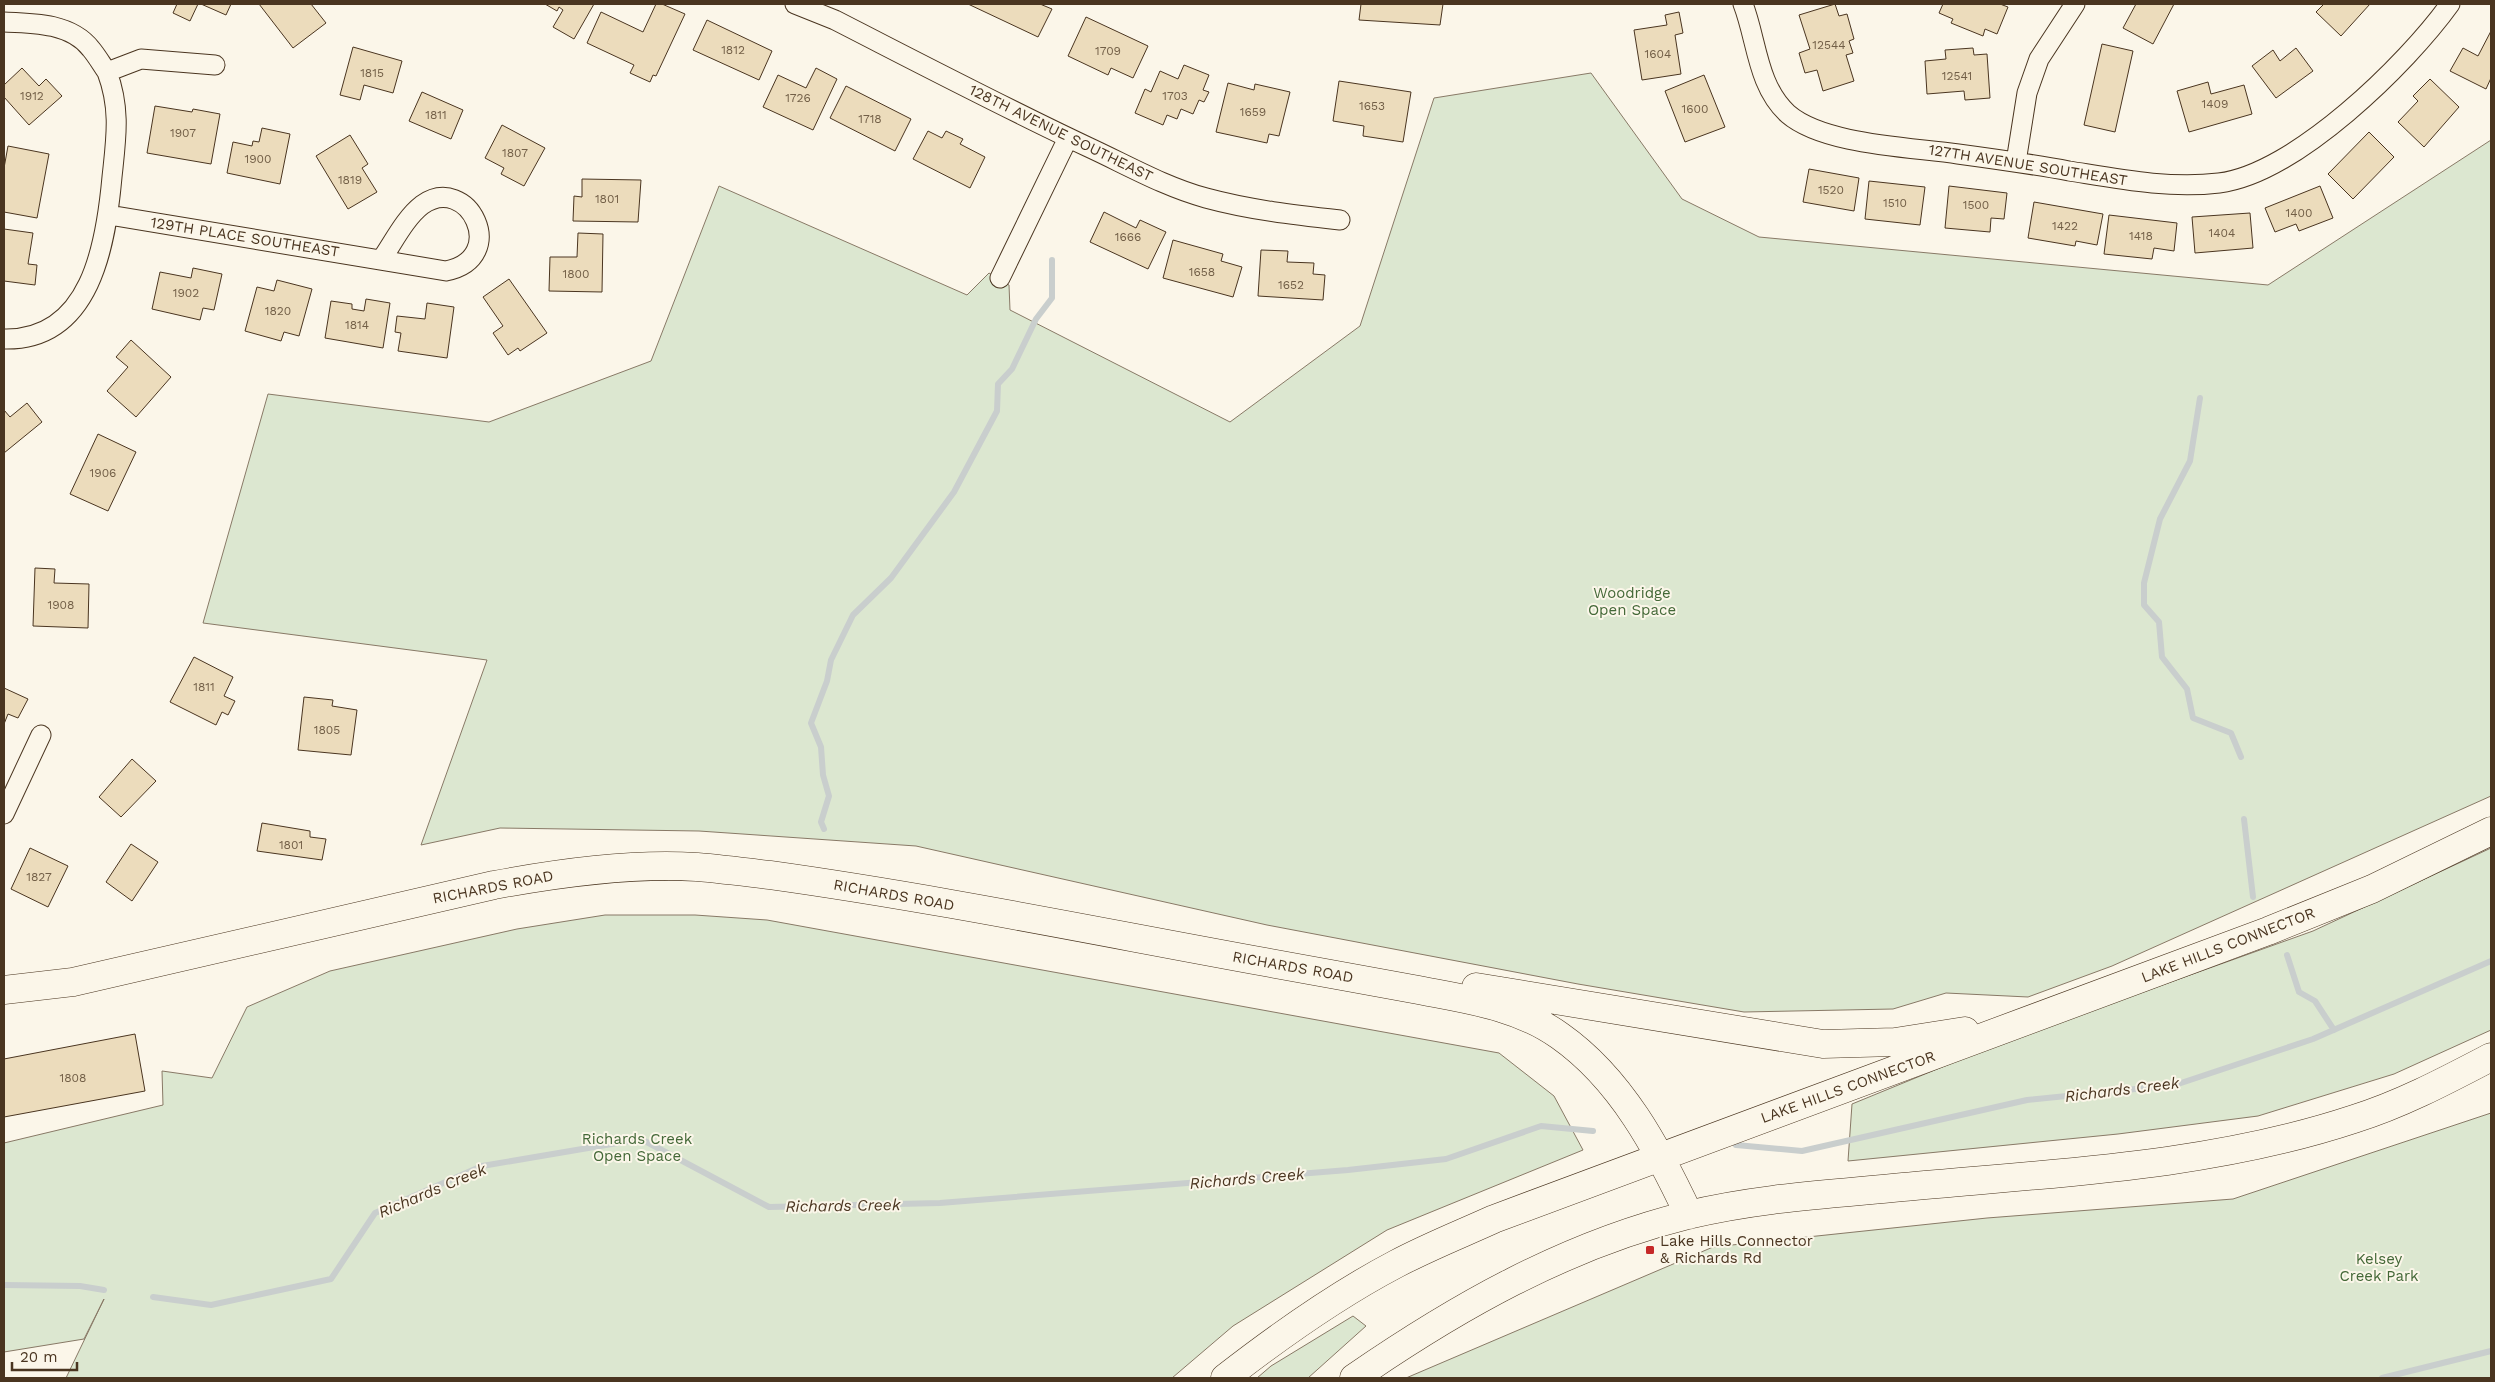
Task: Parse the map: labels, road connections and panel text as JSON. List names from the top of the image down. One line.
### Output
{"streets":{"main road":["RICHARDS ROAD","LAKE HILLS CONNECTOR"],"street":["128TH AVENUE SOUTHEAST","127TH AVENUE SOUTHEAST","129TH PLACE SOUTHEAST"]},"crossings":[["RICHARDS ROAD","LAKE HILLS CONNECTOR"]],"water":["Richards Creek"],"parks":["Woodridge Open Space","Richards Creek Open Space","Kelsey Creek Park"],"places":{"transit":["Lake Hills Connector & Richards Rd"]},"house_numbers":["12544","1812","1709","1604","1815","12541","1912","1703","1726","1409","1653","1600","1659","1811","1718","1907","1807","1900","1819","1520","1801","1510","1500","1400","1422","1404","1418","1666","1658","1800","1652","1902","1820","1814","1906","1908","1811","1805","1801","1827","1808"],"scale_bar":"20 m"}
